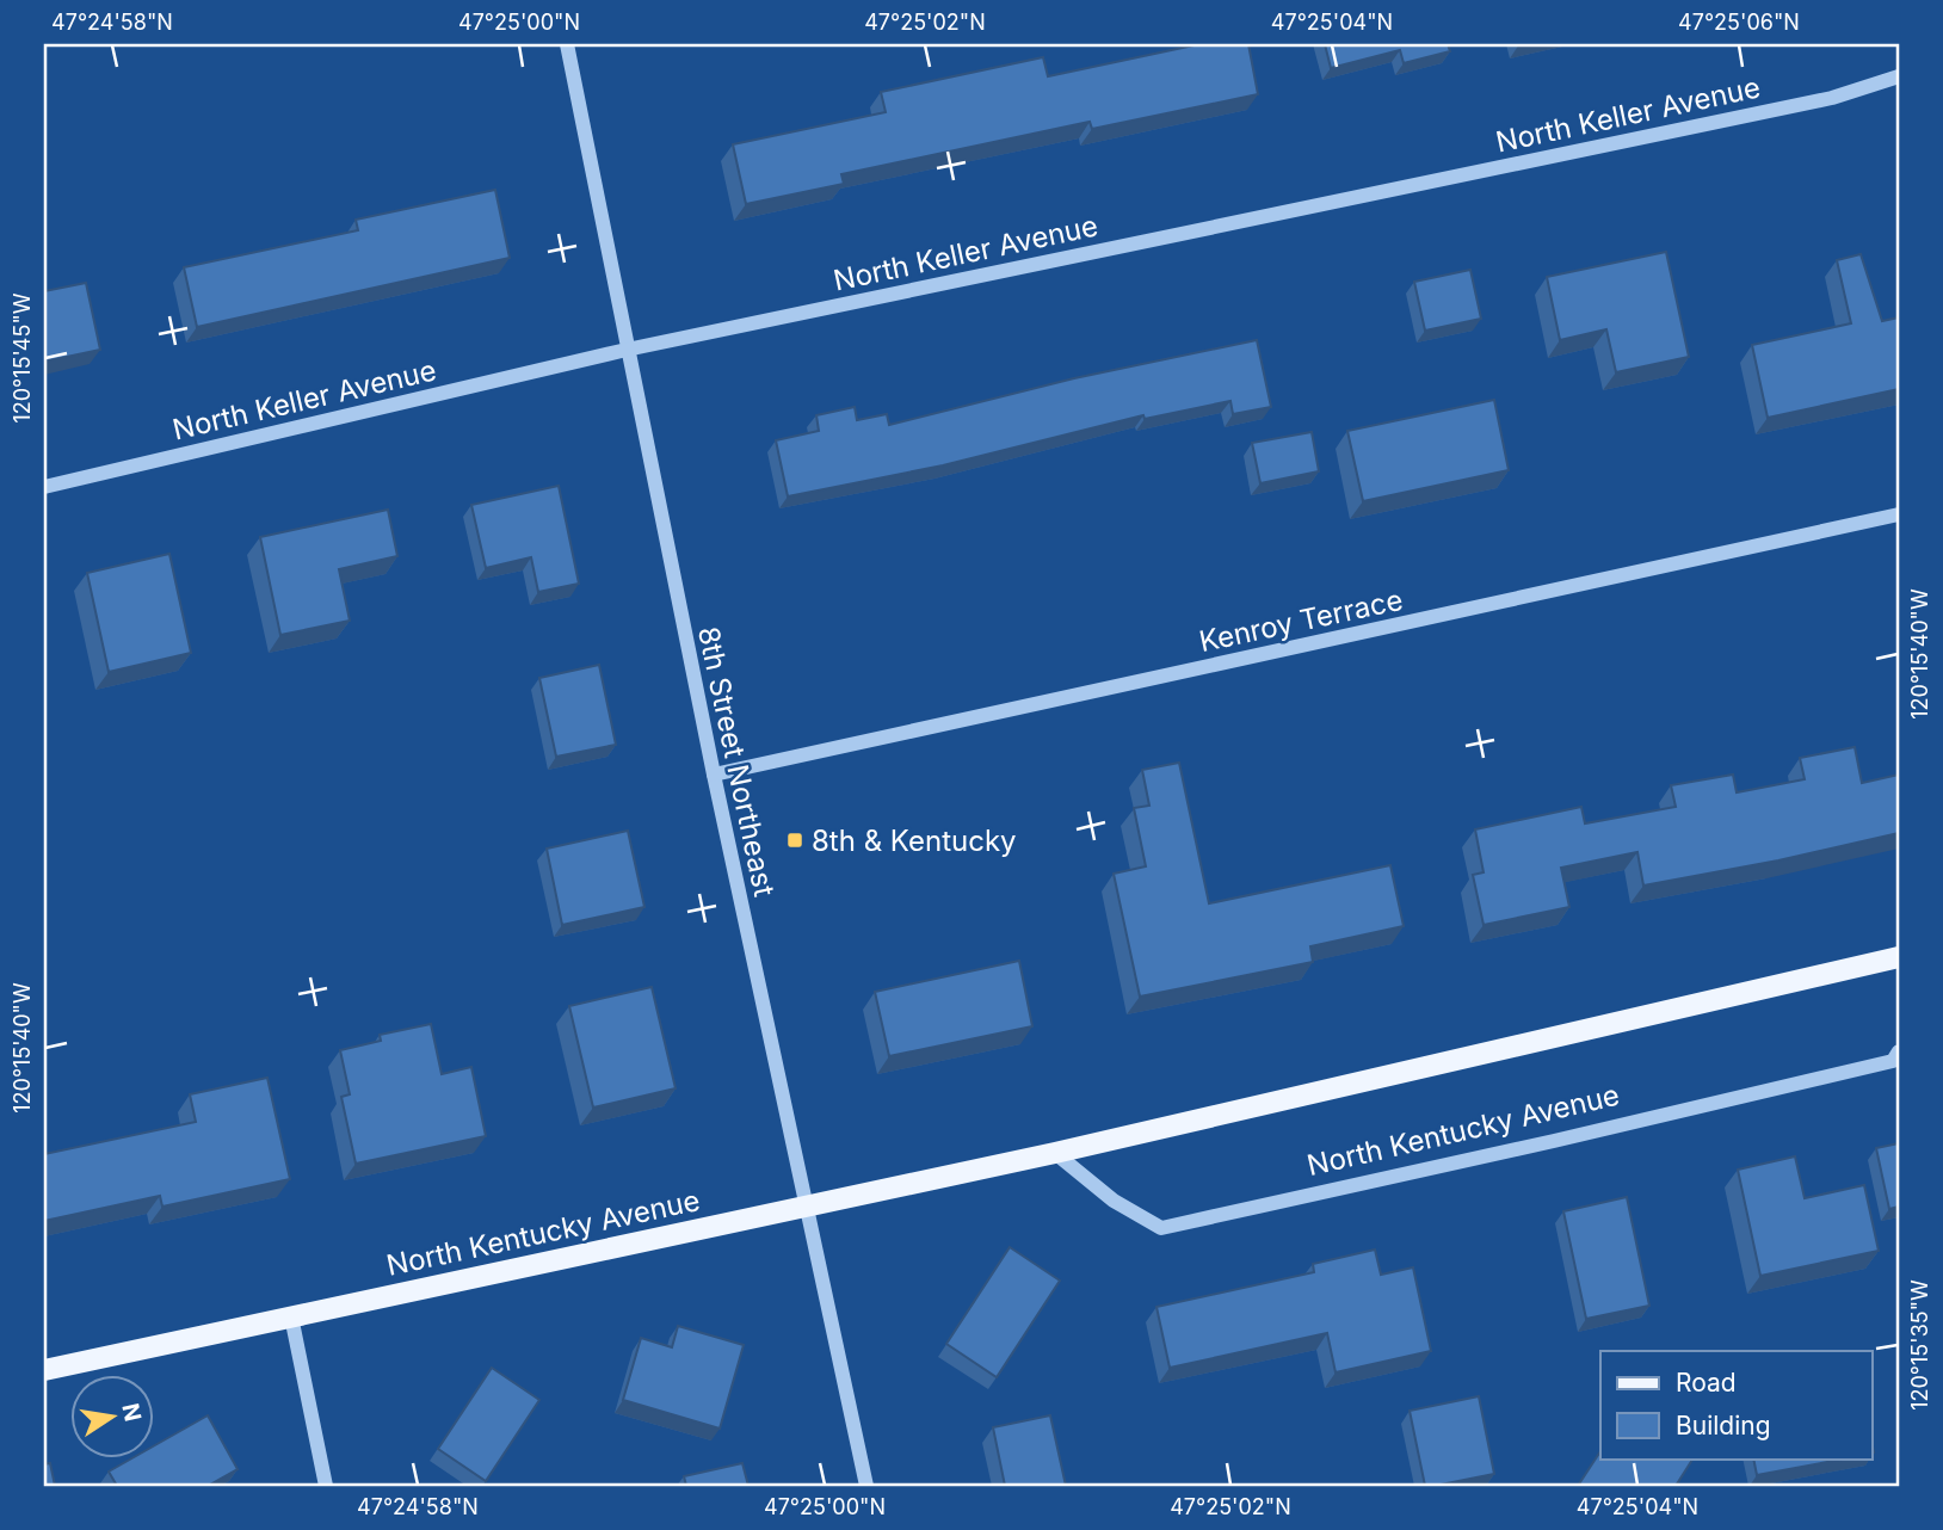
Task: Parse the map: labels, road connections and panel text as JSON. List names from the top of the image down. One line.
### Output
{"streets":{"main road":["North Kentucky Avenue"],"street":["North Keller Avenue","Kenroy Terrace","8th Street Northeast"]},"crossings":[["North Keller Avenue","8th Street Northeast"],["Kenroy Terrace","8th Street Northeast"],["8th Street Northeast","North Kentucky Avenue"]],"places":{"transit":["8th & Kentucky"]},"legend":["Road","Building"],"north":"right","coordinates":["47°24'58\"N","47°25'00\"N","47°25'02\"N","47°25'04\"N","47°25'06\"N","120°15'45\"W","120°15'40\"W","120°15'35\"W"]}
